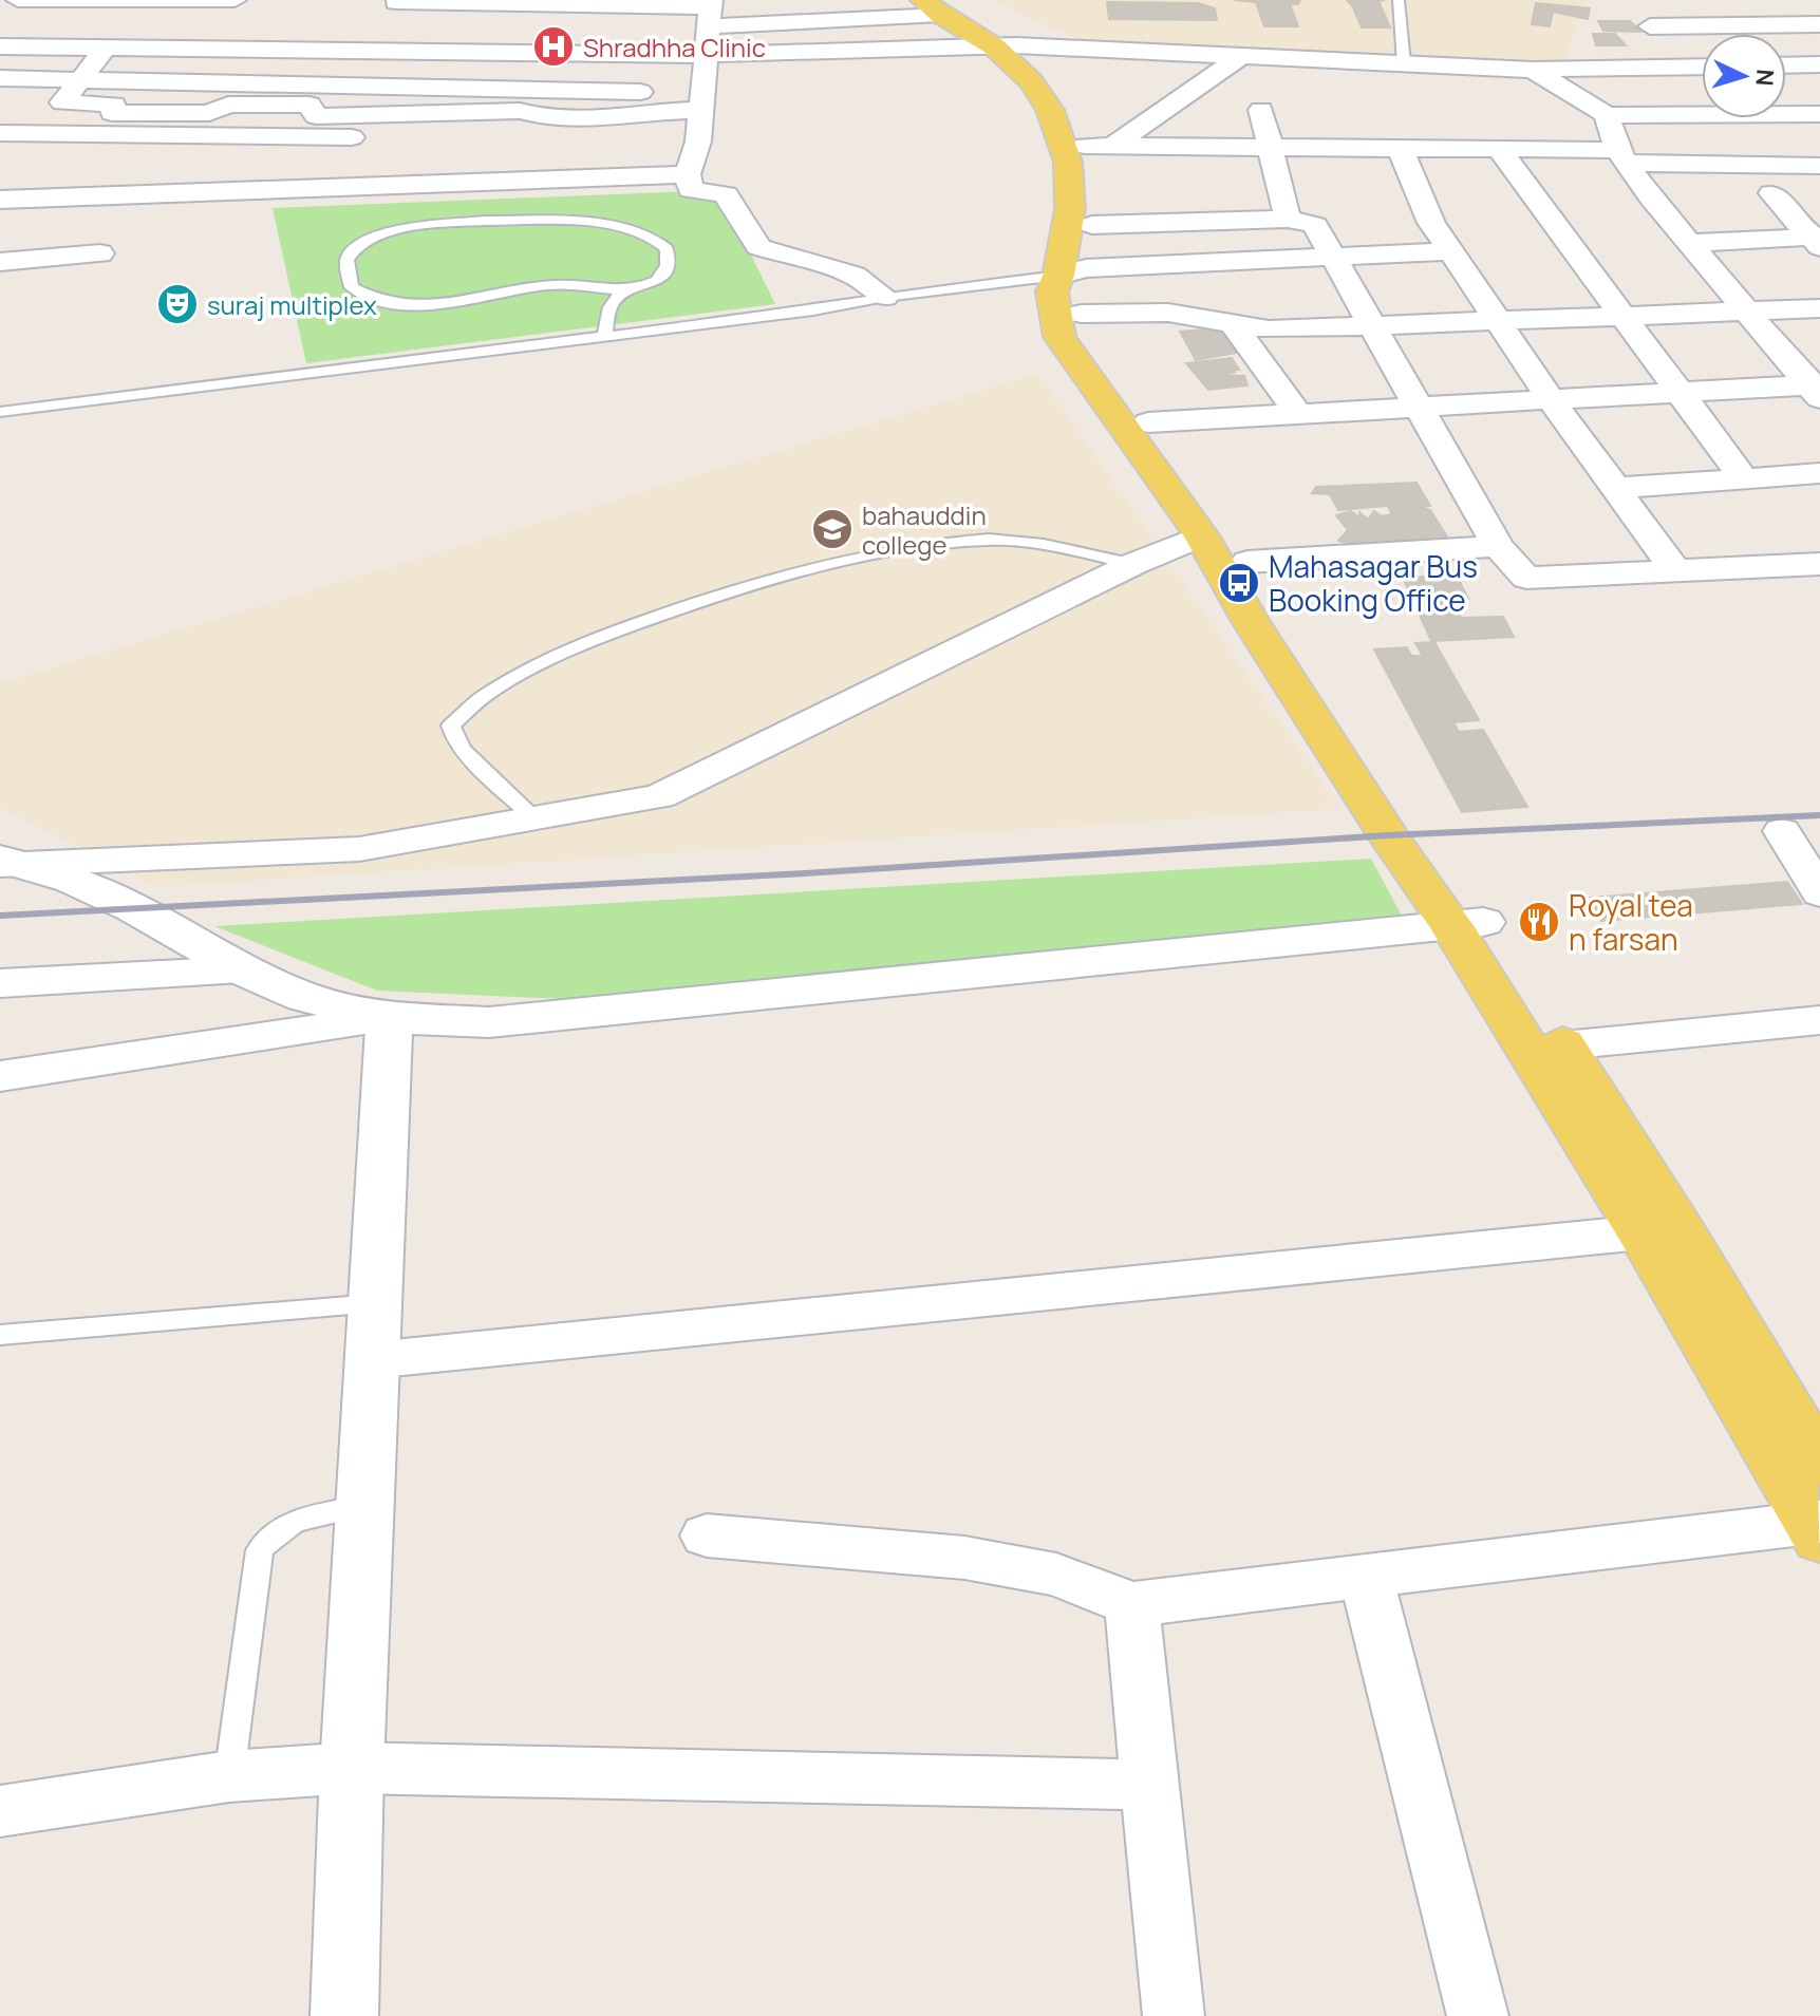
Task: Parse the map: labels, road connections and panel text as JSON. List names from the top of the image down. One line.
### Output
{"places":{"hospital":["Shradhha Clinic"],"theatre":["suraj multiplex"],"school or university":["bahauddin college"],"bus stop":["Mahasagar Bus Booking Office"],"restaurant":["Royal tea n farsan"]},"north":"right"}
